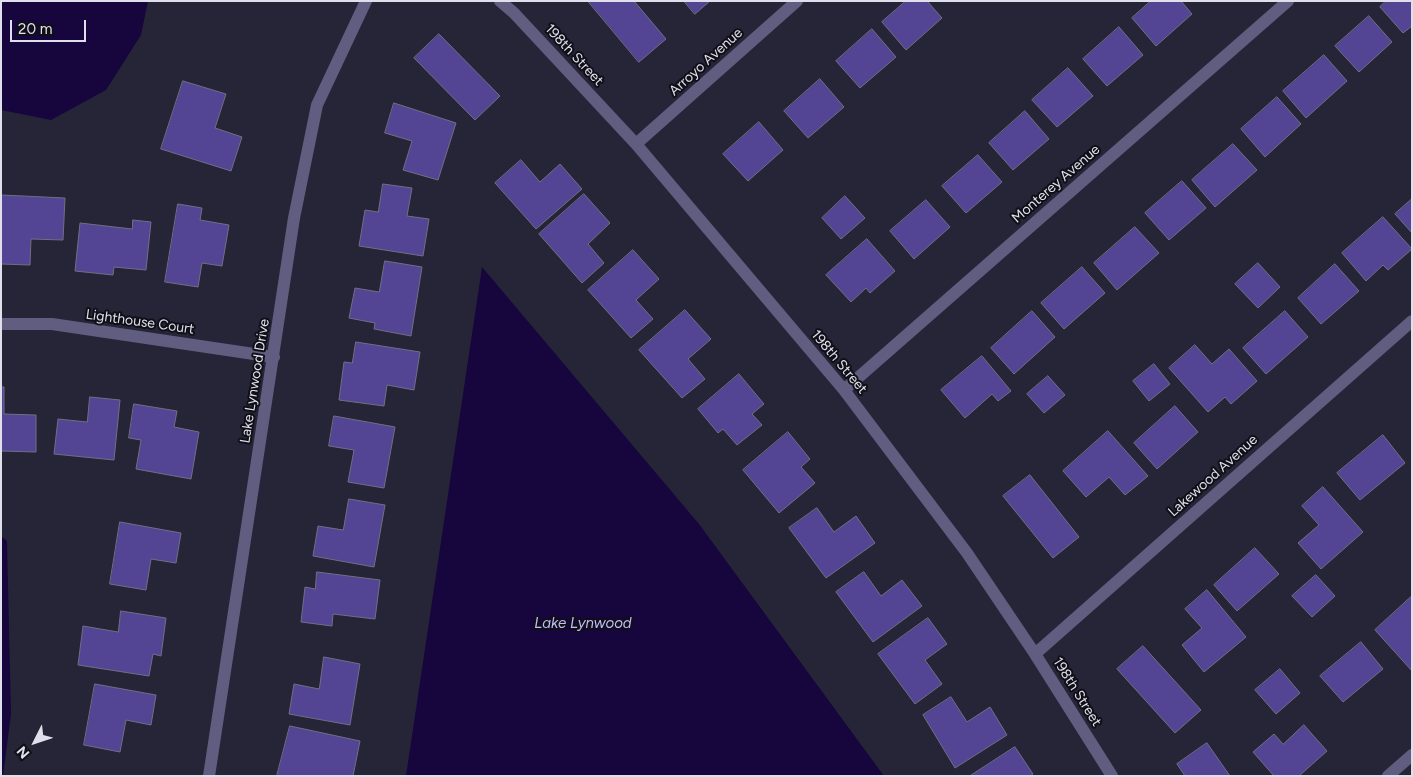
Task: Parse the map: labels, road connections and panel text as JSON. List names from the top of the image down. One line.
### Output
{"streets":{"street":["198th Street","Arroyo Avenue","Monterey Avenue","Lighthouse Court","Lake Lynwood Drive","Lakewood Avenue"]},"crossings":[["198th Street","Arroyo Avenue"],["198th Street","Monterey Avenue"],["198th Street","Lakewood Avenue"],["Lighthouse Court","Lake Lynwood Drive"]],"water":["Lake Lynwood"],"scale_bar":"20 m","north":"bottom left"}
